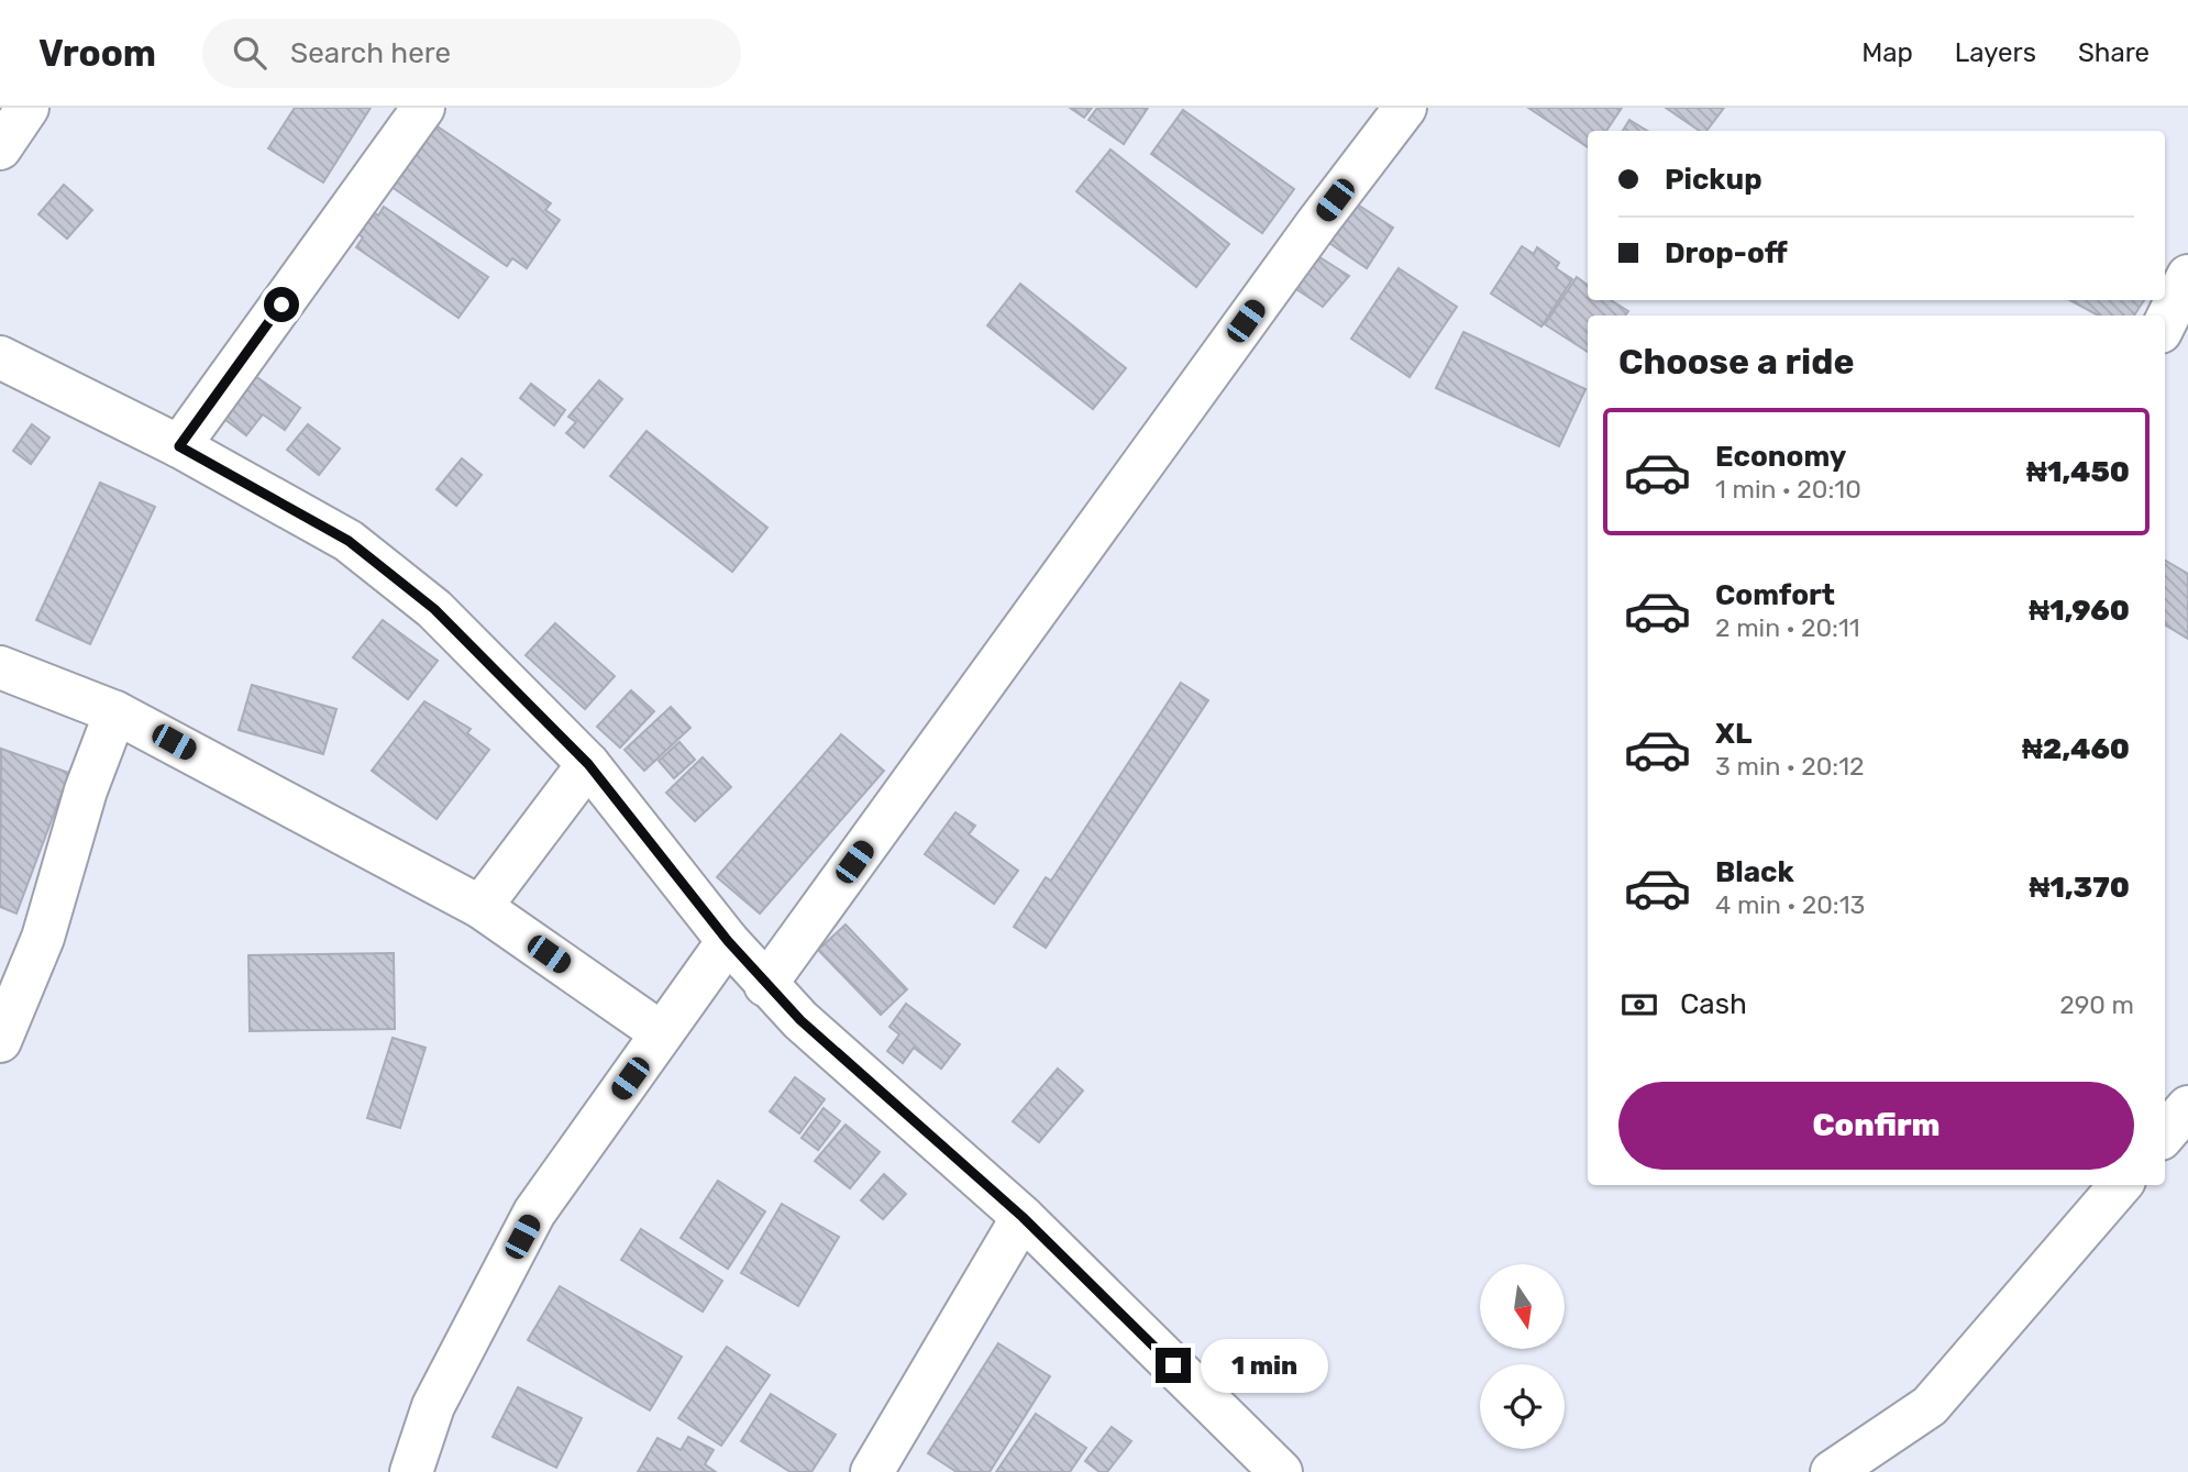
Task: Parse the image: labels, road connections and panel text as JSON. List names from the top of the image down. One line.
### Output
{"north":"bottom","page":{"header":"Vroom","search":"Search here","nav":["Map","Layers","Share"],"banner":["Pickup","Drop-off"],"heading":"Choose a ride","list":[{"name":"Economy","note":"1 min · 20:10","value":"₦1,450"},{"name":"Comfort","note":"2 min · 20:11","value":"₦1,960"},{"name":"XL","note":"3 min · 20:12","value":"₦2,460"},{"name":"Black","note":"4 min · 20:13","value":"₦1,370"}],"pay":["Cash","290 m"],"buttons":"Confirm","bubble":"1 min"}}
